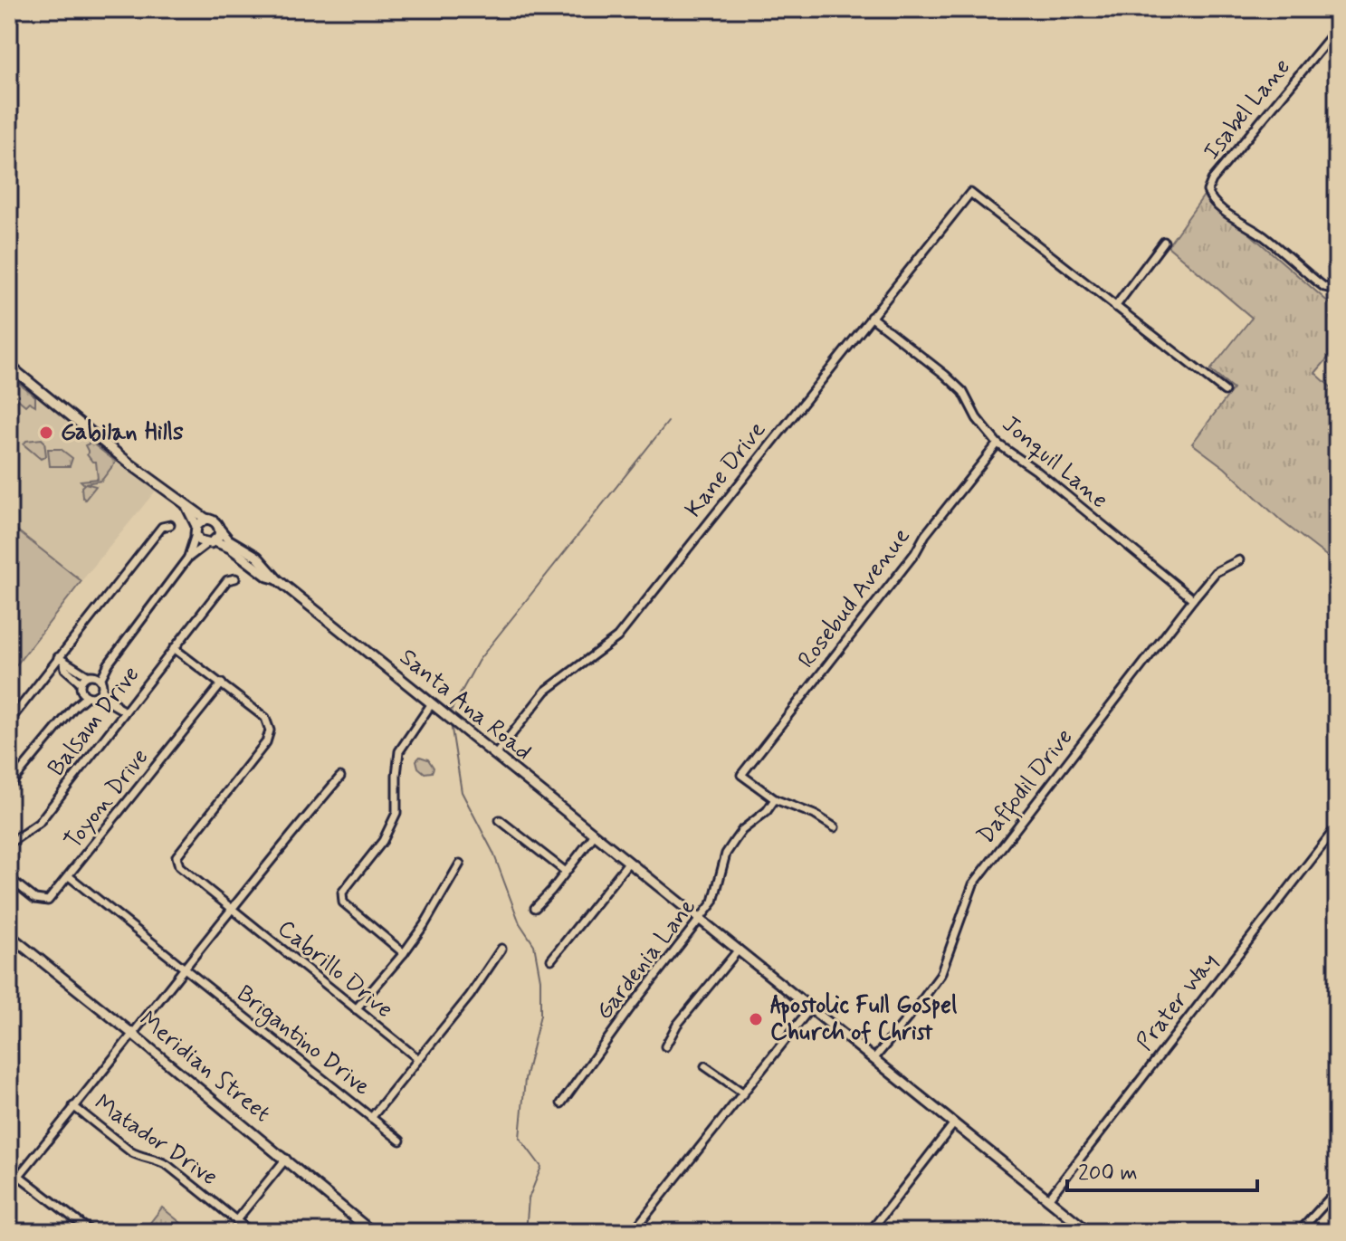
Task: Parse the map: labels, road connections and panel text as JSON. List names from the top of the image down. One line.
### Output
{"streets":{"street":["Isabel Lane","Jonquil Lane","Kane Drive","Rosebud Avenue","Santa Ana Road","Balsam Drive","Daffodil Drive","Toyon Drive","Gardenia Lane","Cabrillo Drive","Prater Way","Brigantino Drive","Meridian Street","Matador Drive"]},"crossings":[["Jonquil Lane","Kane Drive"],["Jonquil Lane","Rosebud Avenue"],["Jonquil Lane","Daffodil Drive"],["Kane Drive","Santa Ana Road"],["Rosebud Avenue","Gardenia Lane"],["Santa Ana Road","Daffodil Drive"],["Santa Ana Road","Gardenia Lane"],["Santa Ana Road","Prater Way"],["Toyon Drive","Cabrillo Drive"],["Toyon Drive","Brigantino Drive"]],"places":["Gabilan Hills","Apostolic Full Gospel Church of Christ"],"scale_bar":"200 m"}
